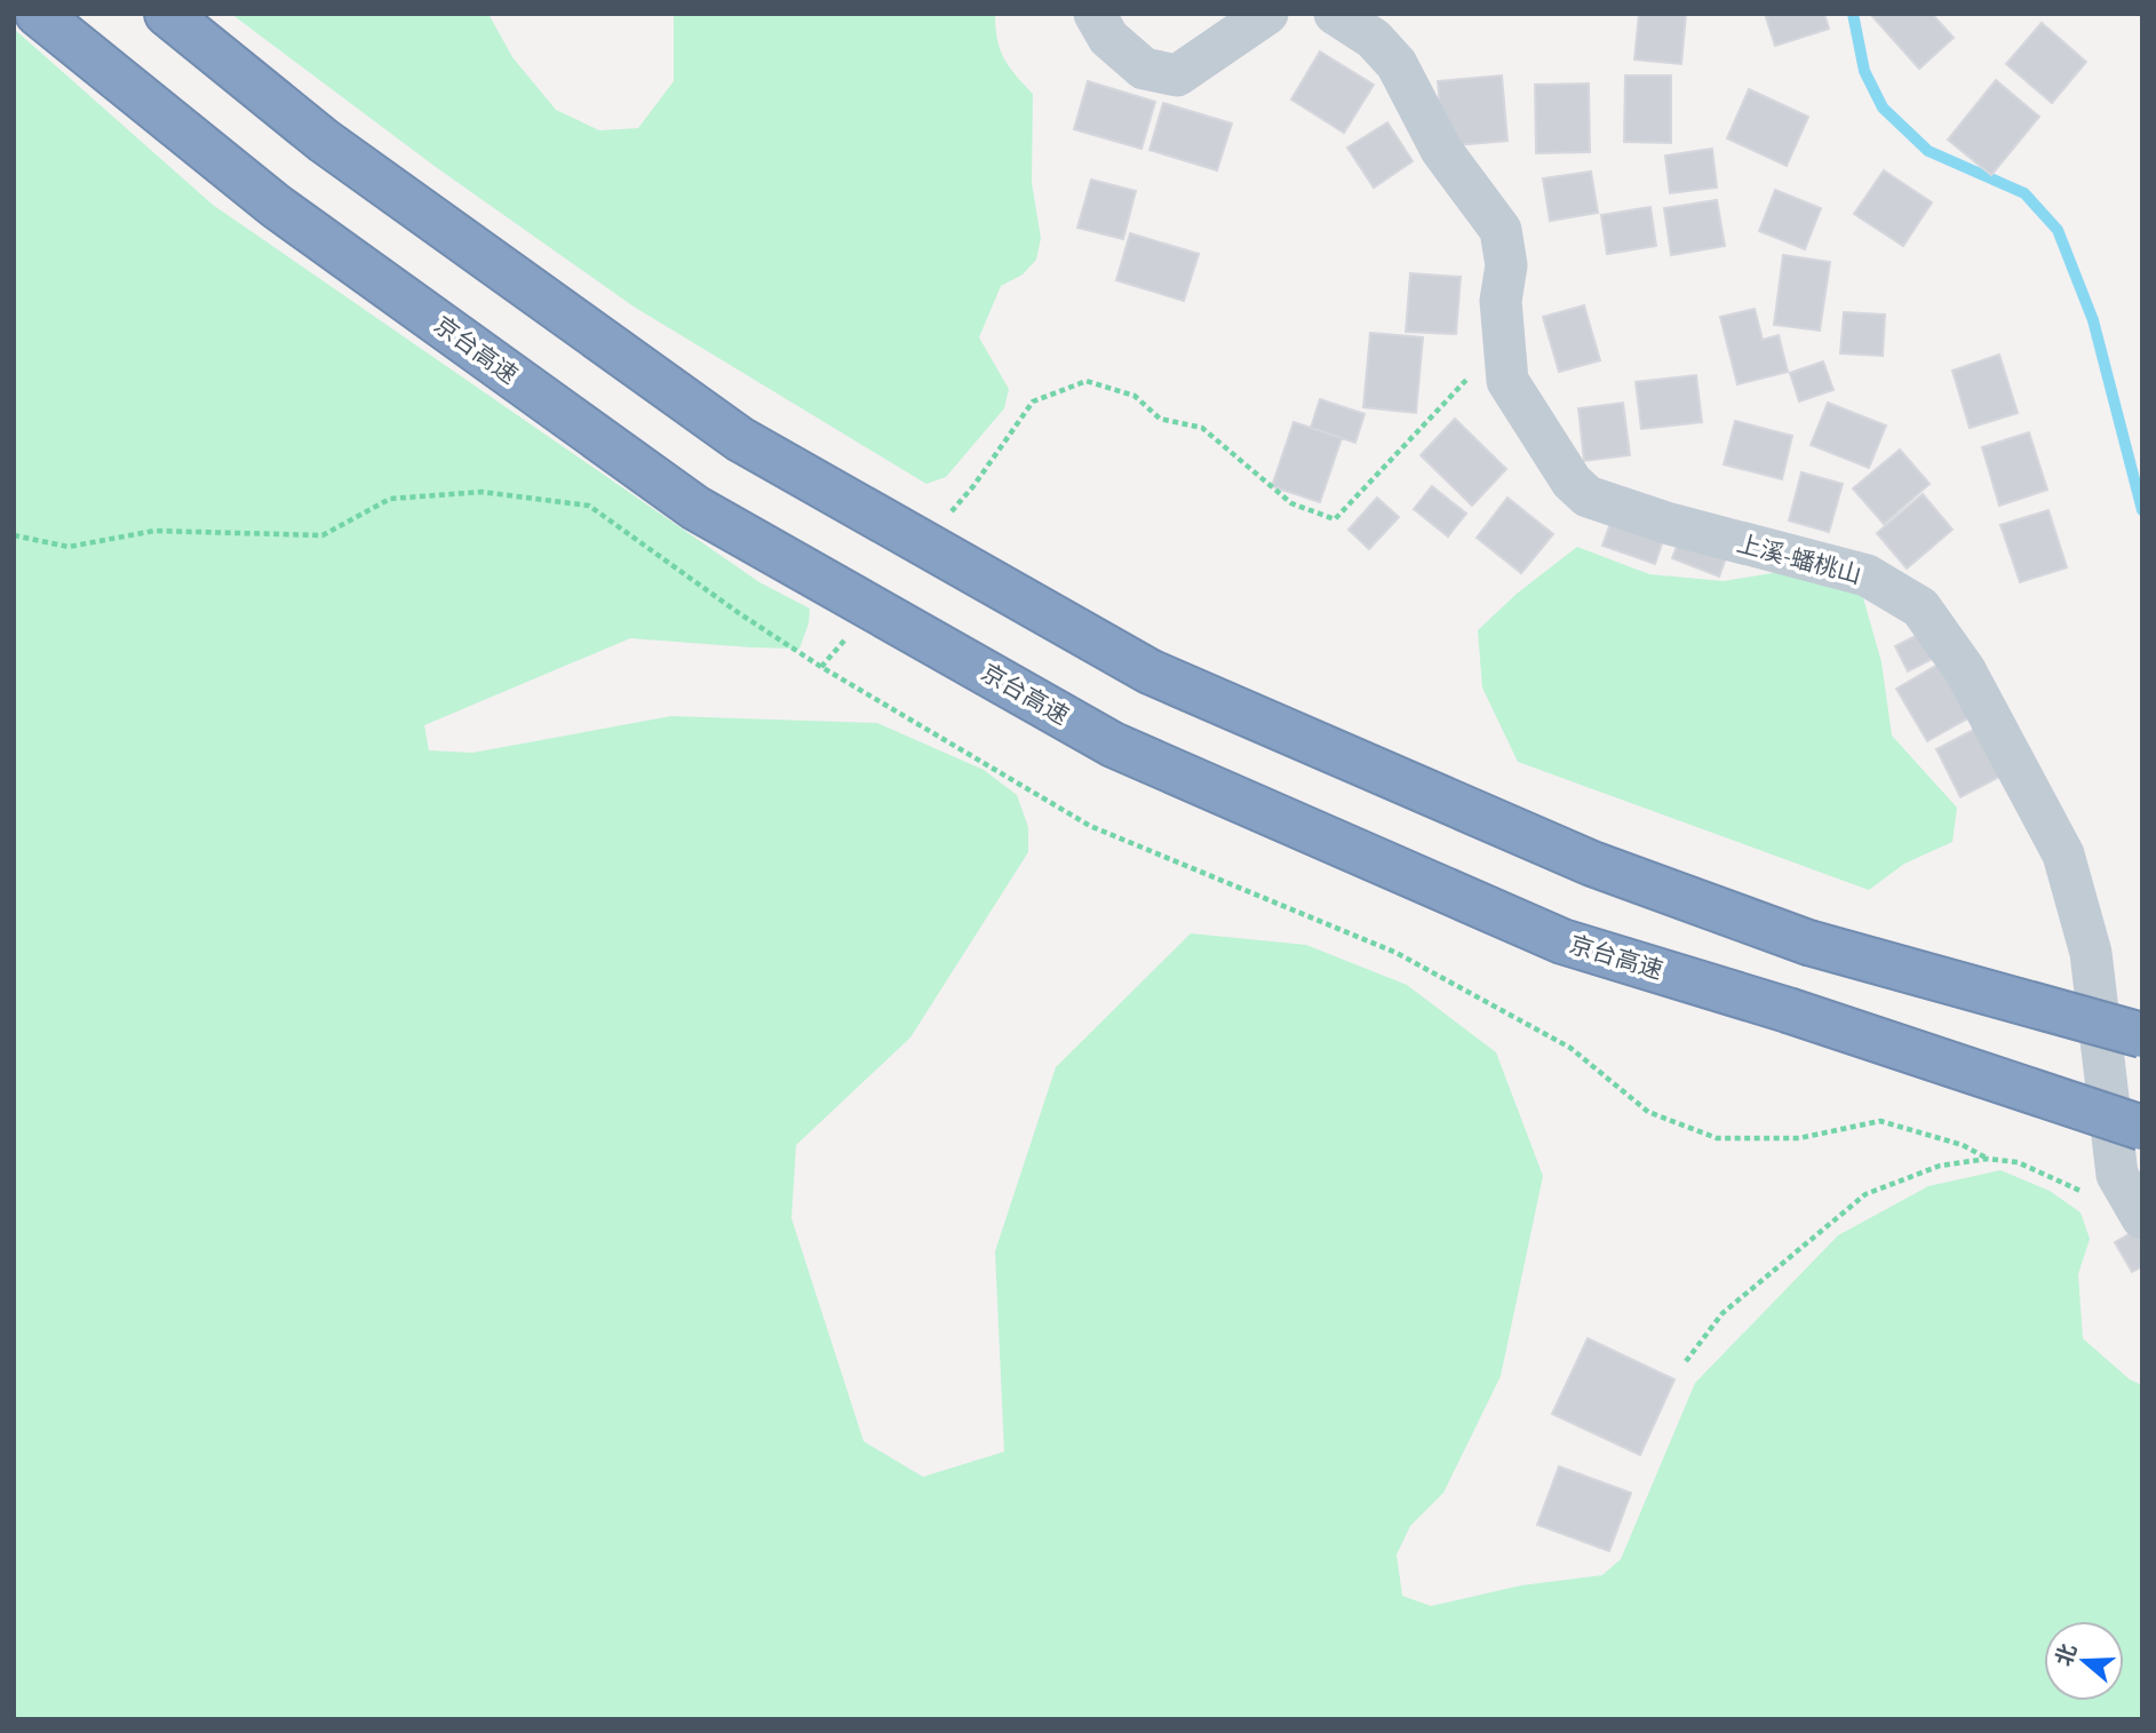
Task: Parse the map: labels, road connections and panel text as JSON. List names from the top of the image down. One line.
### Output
{"streets":{"highway":["京台高速"],"street":["上溪-蟠桃山"]},"north":"left"}
